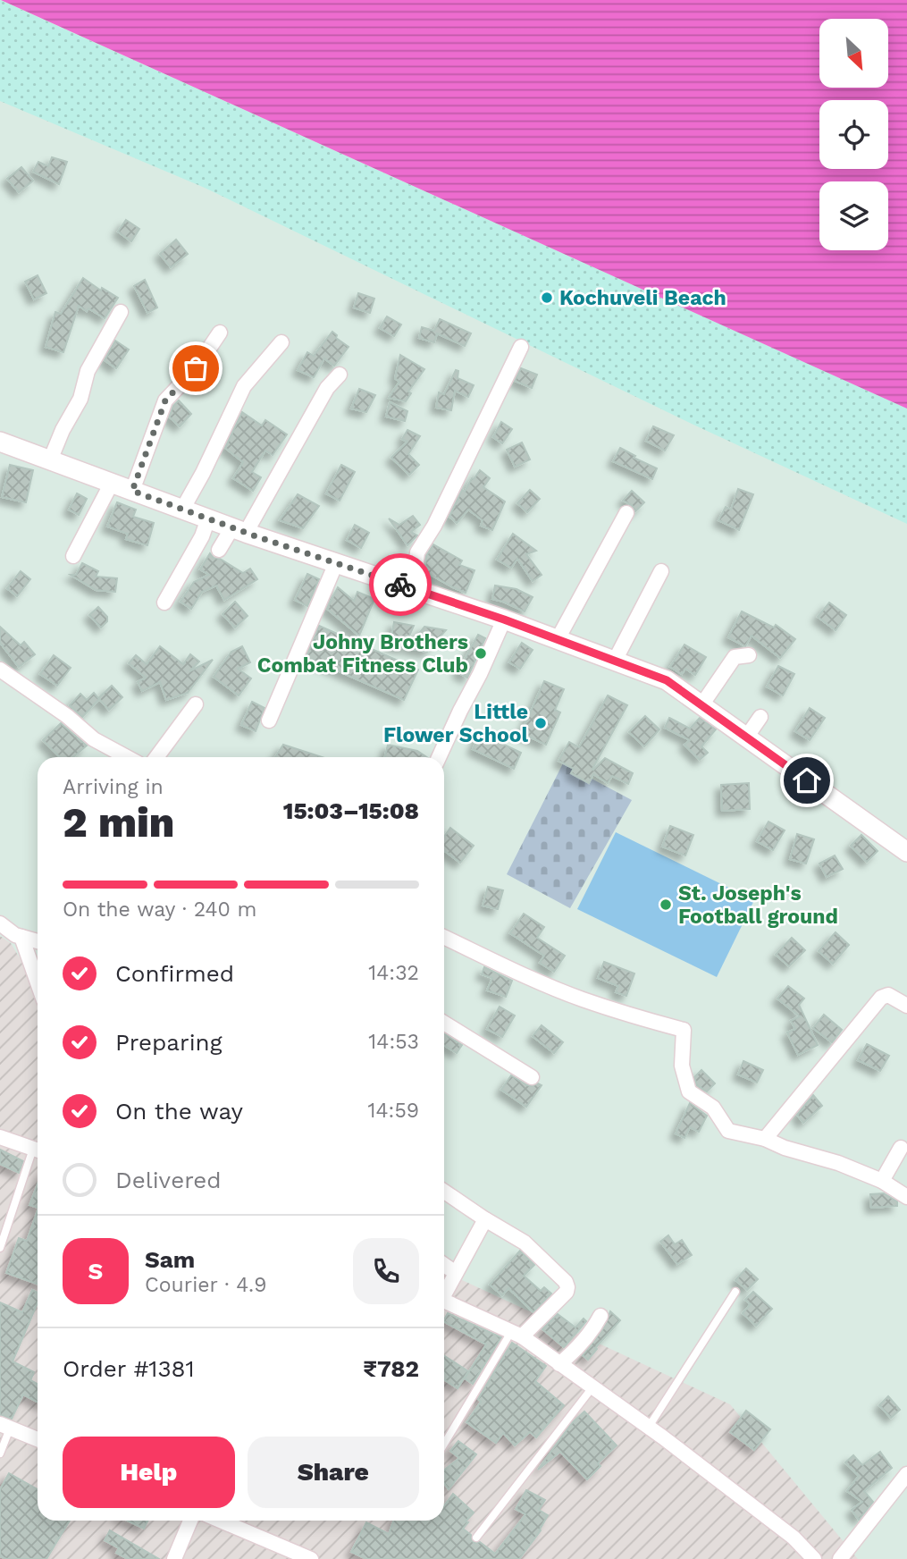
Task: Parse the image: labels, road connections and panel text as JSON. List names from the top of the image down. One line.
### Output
{"places":["Kochuveli Beach","Johny Brothers Combat Fitness Club","Little Flower School","St. Joseph's Football ground"],"north":"bottom right","page":{"heading":["2 min","Arriving in","15:03–15:08"],"panel":["Sam","Courier · 4.9","Order #1381","₹782"],"bar":"On the way · 240 m","list":[["Confirmed","14:32"],["Preparing","14:53"],["On the way","14:59"],"Delivered"],"round":"S","buttons":["Help","Share"]}}
